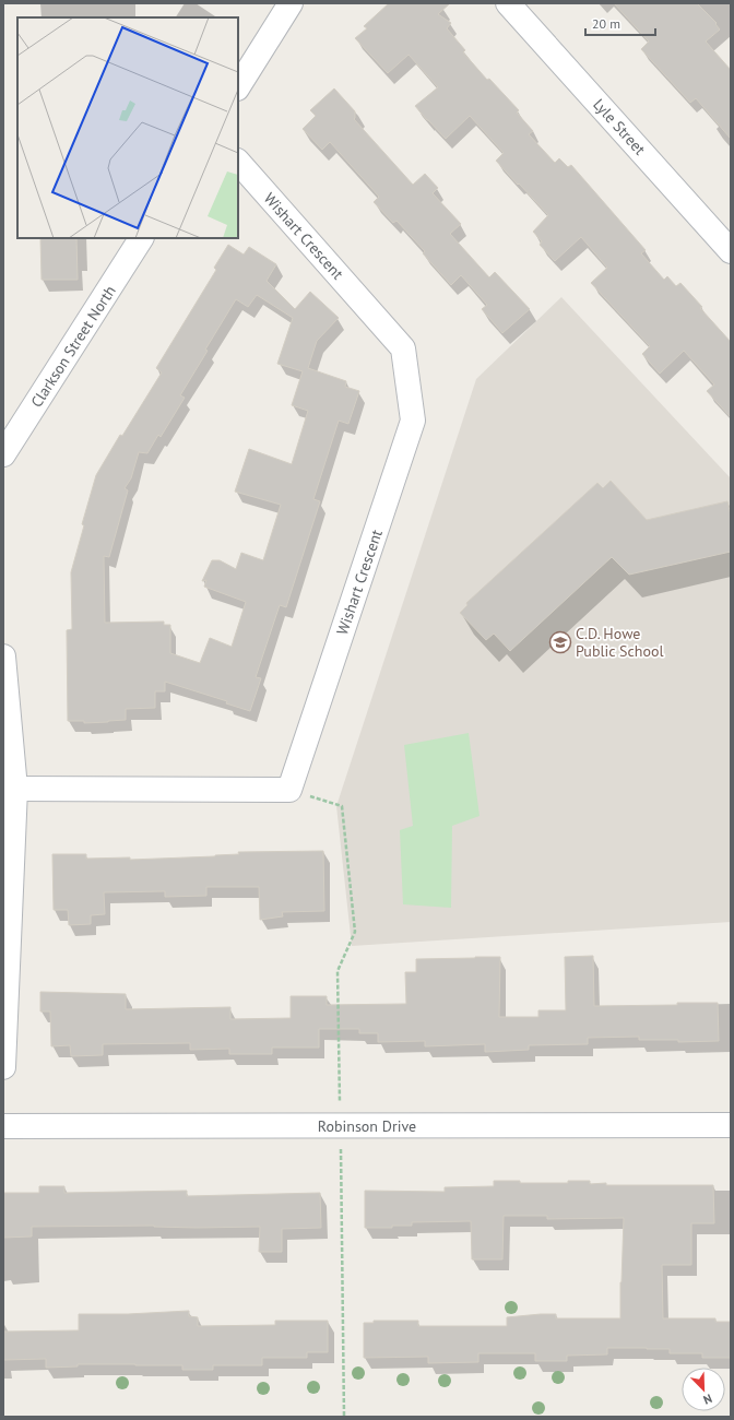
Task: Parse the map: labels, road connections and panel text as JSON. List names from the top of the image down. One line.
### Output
{"streets":{"street":["Lyle Street","Wishart Crescent","Clarkson Street North","Robinson Drive"]},"places":{"school or university":["C.D. Howe Public School"]},"scale_bar":"20 m","north":"bottom right"}
